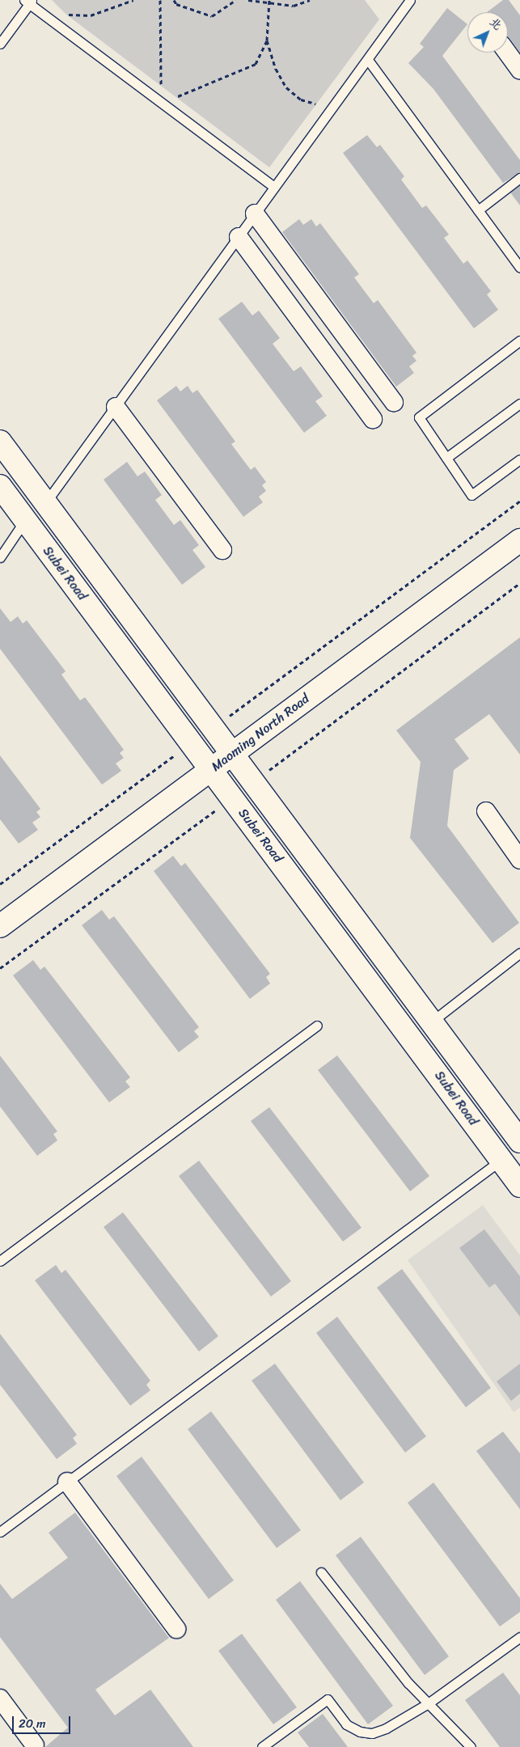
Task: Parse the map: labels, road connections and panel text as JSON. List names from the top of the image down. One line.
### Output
{"streets":{"main road":["Subei Road","Maoming North Road"]},"crossings":[["Subei Road","Maoming North Road"]],"scale_bar":"20 m","north":"top right"}
